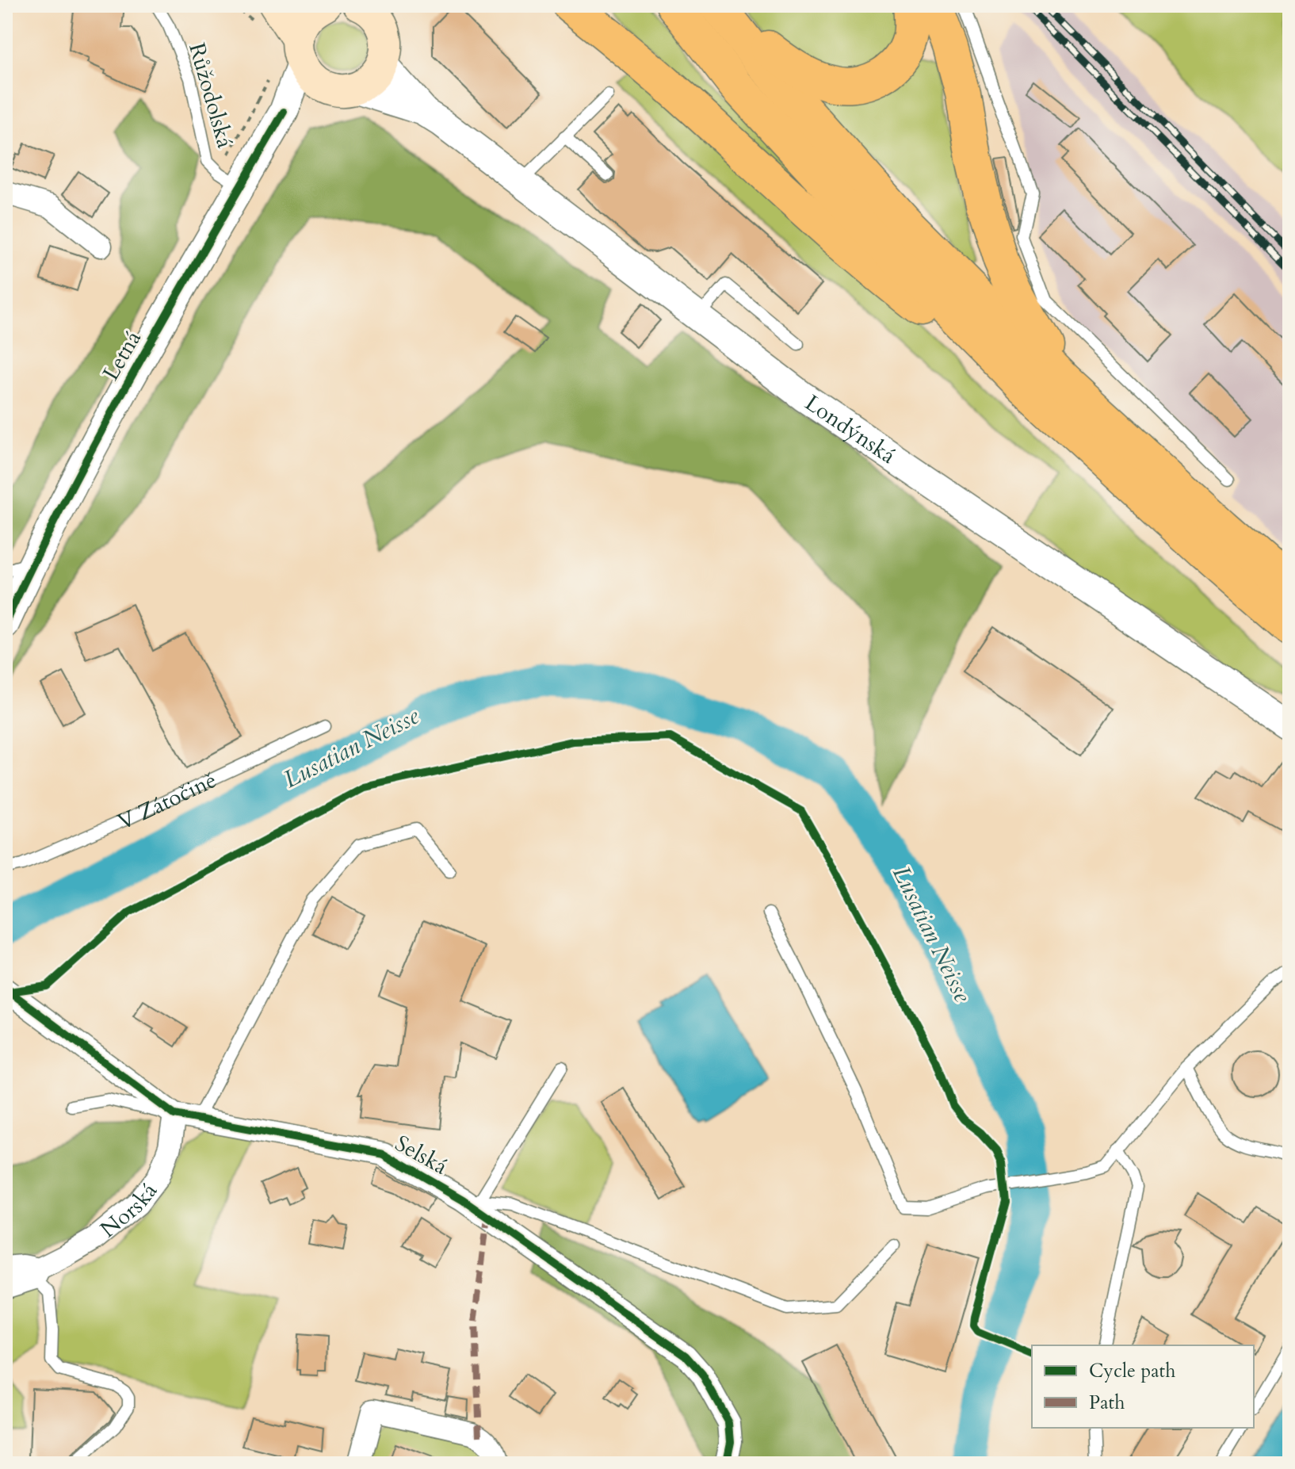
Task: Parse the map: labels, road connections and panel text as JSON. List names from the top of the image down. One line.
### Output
{"streets":{"main road":["Londýnská"],"street":["Letná","Selská","Norská"],"lane":["Růžodolská","V Zátočině"]},"crossings":[["Růžodolská","Letná"],["Letná","Londýnská"],["Selská","Norská"]],"water":["Lusatian Neisse"],"legend":["Cycle path","Path"]}
